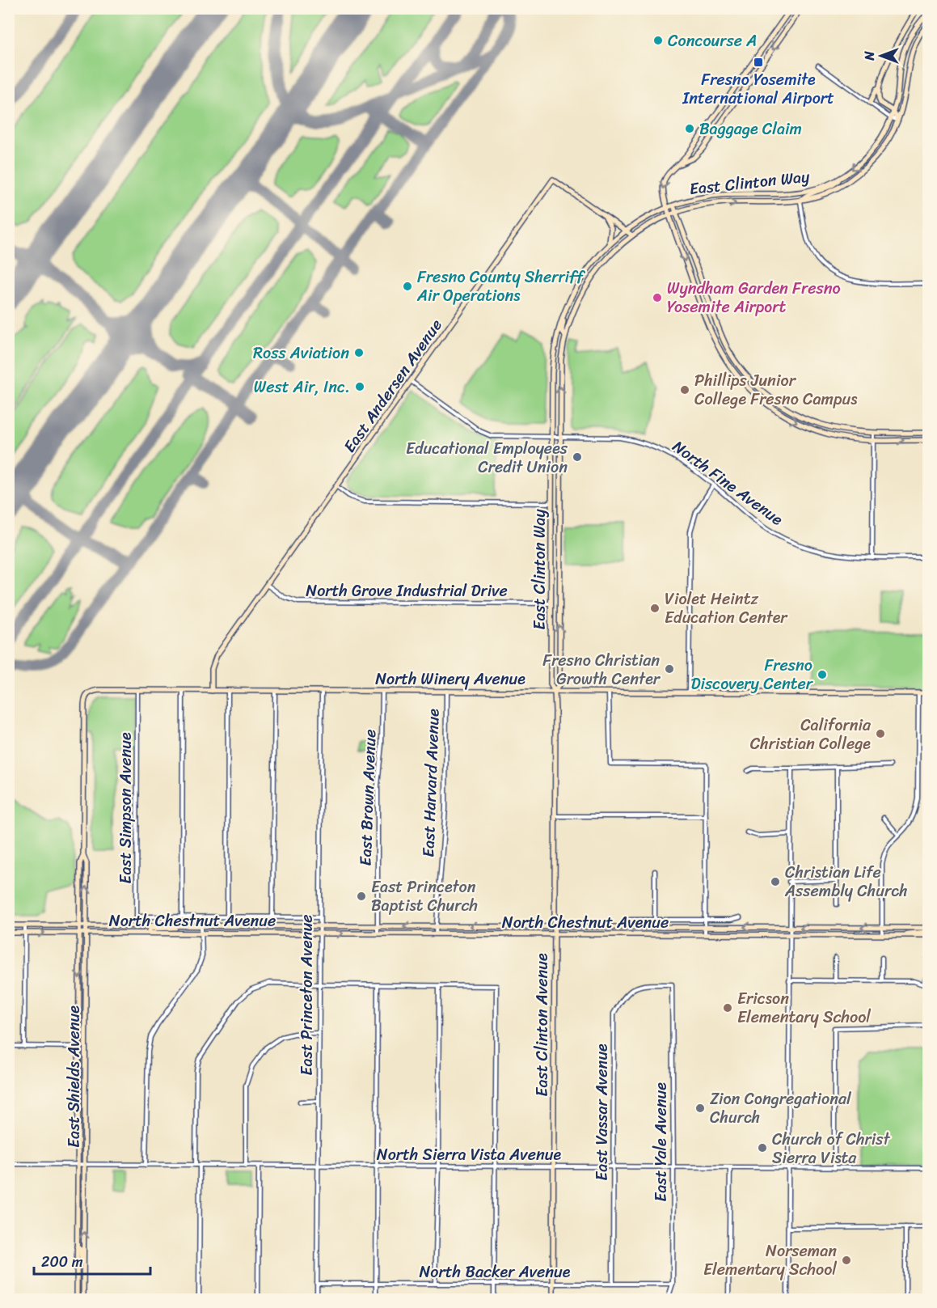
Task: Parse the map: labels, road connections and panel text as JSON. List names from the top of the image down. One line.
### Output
{"streets":{"main road":["East Clinton Way","East Andersen Avenue","North Winery Avenue","North Chestnut Avenue","East Clinton Avenue","East Shields Avenue"],"street":["North Fine Avenue","North Grove Industrial Drive","East Harvard Avenue","East Brown Avenue","East Simpson Avenue","East Princeton Avenue","East Vassar Avenue","East Yale Avenue","North Sierra Vista Avenue","North Backer Avenue"]},"crossings":[["East Clinton Way","East Andersen Avenue"],["East Clinton Way","North Fine Avenue"],["East Clinton Way","North Grove Industrial Drive"],["East Clinton Way","North Winery Avenue"],["East Clinton Way","East Clinton Avenue"],["East Andersen Avenue","North Fine Avenue"],["East Andersen Avenue","North Grove Industrial Drive"],["East Andersen Avenue","North Winery Avenue"],["North Winery Avenue","East Harvard Avenue"],["North Winery Avenue","East Brown Avenue"],["North Winery Avenue","East Simpson Avenue"],["North Winery Avenue","East Princeton Avenue"],["North Winery Avenue","East Clinton Avenue"],["North Winery Avenue","East Shields Avenue"],["East Harvard Avenue","North Chestnut Avenue"],["East Brown Avenue","North Chestnut Avenue"],["East Simpson Avenue","North Chestnut Avenue"],["North Chestnut Avenue","East Princeton Avenue"],["North Chestnut Avenue","East Clinton Avenue"],["North Chestnut Avenue","East Shields Avenue"],["East Princeton Avenue","North Sierra Vista Avenue"],["East Princeton Avenue","North Backer Avenue"],["East Clinton Avenue","North Sierra Vista Avenue"],["East Clinton Avenue","North Backer Avenue"],["East Shields Avenue","North Sierra Vista Avenue"],["East Vassar Avenue","East Yale Avenue"],["East Vassar Avenue","North Sierra Vista Avenue"],["East Vassar Avenue","North Backer Avenue"],["East Yale Avenue","North Sierra Vista Avenue"],["East Yale Avenue","North Backer Avenue"]],"places":{"other":["Concourse A","Baggage Claim","Fresno County Sherriff Air Operations","Wyndham Garden Fresno Yosemite Airport","Ross Aviation","West Air, Inc.","Phillips Junior College Fresno Campus","Educational Employees Credit Union","Violet Heintz Education Center","Fresno Christian Growth Center","Fresno Discovery Center","California Christian College","Christian Life Assembly Church","East Princeton Baptist Church","Ericson Elementary School","Zion Congregational Church","Church of Christ Sierra Vista","Norseman Elementary School"],"transit":["Fresno Yosemite International Airport"]},"scale_bar":"200 m","north":"left"}
